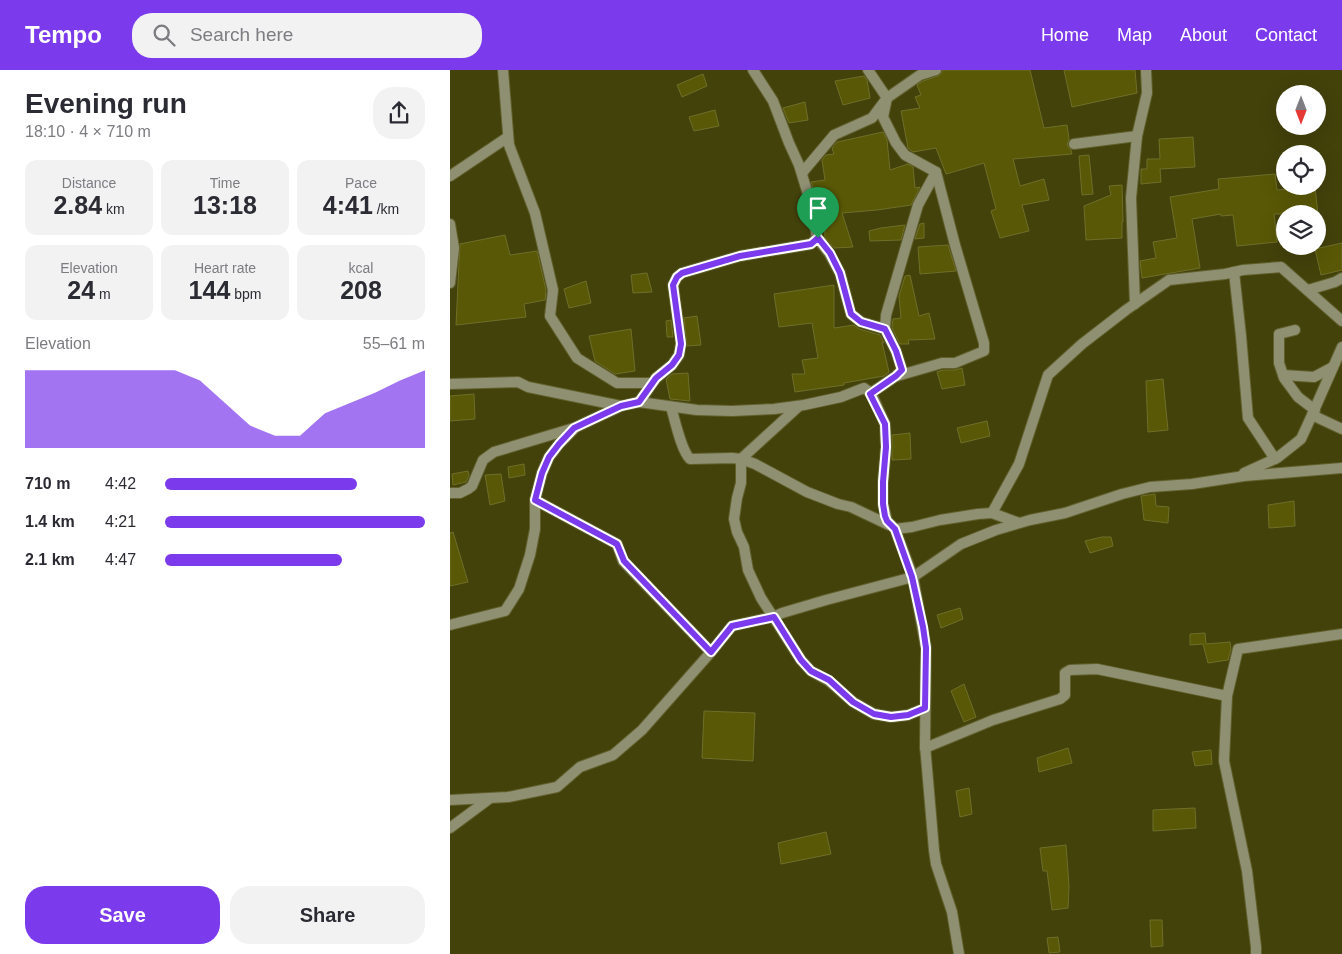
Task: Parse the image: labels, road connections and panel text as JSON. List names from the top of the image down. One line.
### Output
{"north":"bottom","page":{"header":"Tempo","search":"Search here","nav":["Home","Map","About","Contact"],"heading":["Evening run","18:10 · 4 × 710 m"],"stats":[["Distance","2.84 km"],["Time","13:18"],["Pace","4:41 /km"],["Elevation","24 m"],["Heart rate","144 bpm"],["kcal","208"]],"chart":["Elevation","55–61 m"],"list":[{"name":"710 m","note":"4:42"},{"name":"1.4 km","note":"4:21"},{"name":"2.1 km","note":"4:47"}],"buttons":["Save","Share"]}}
